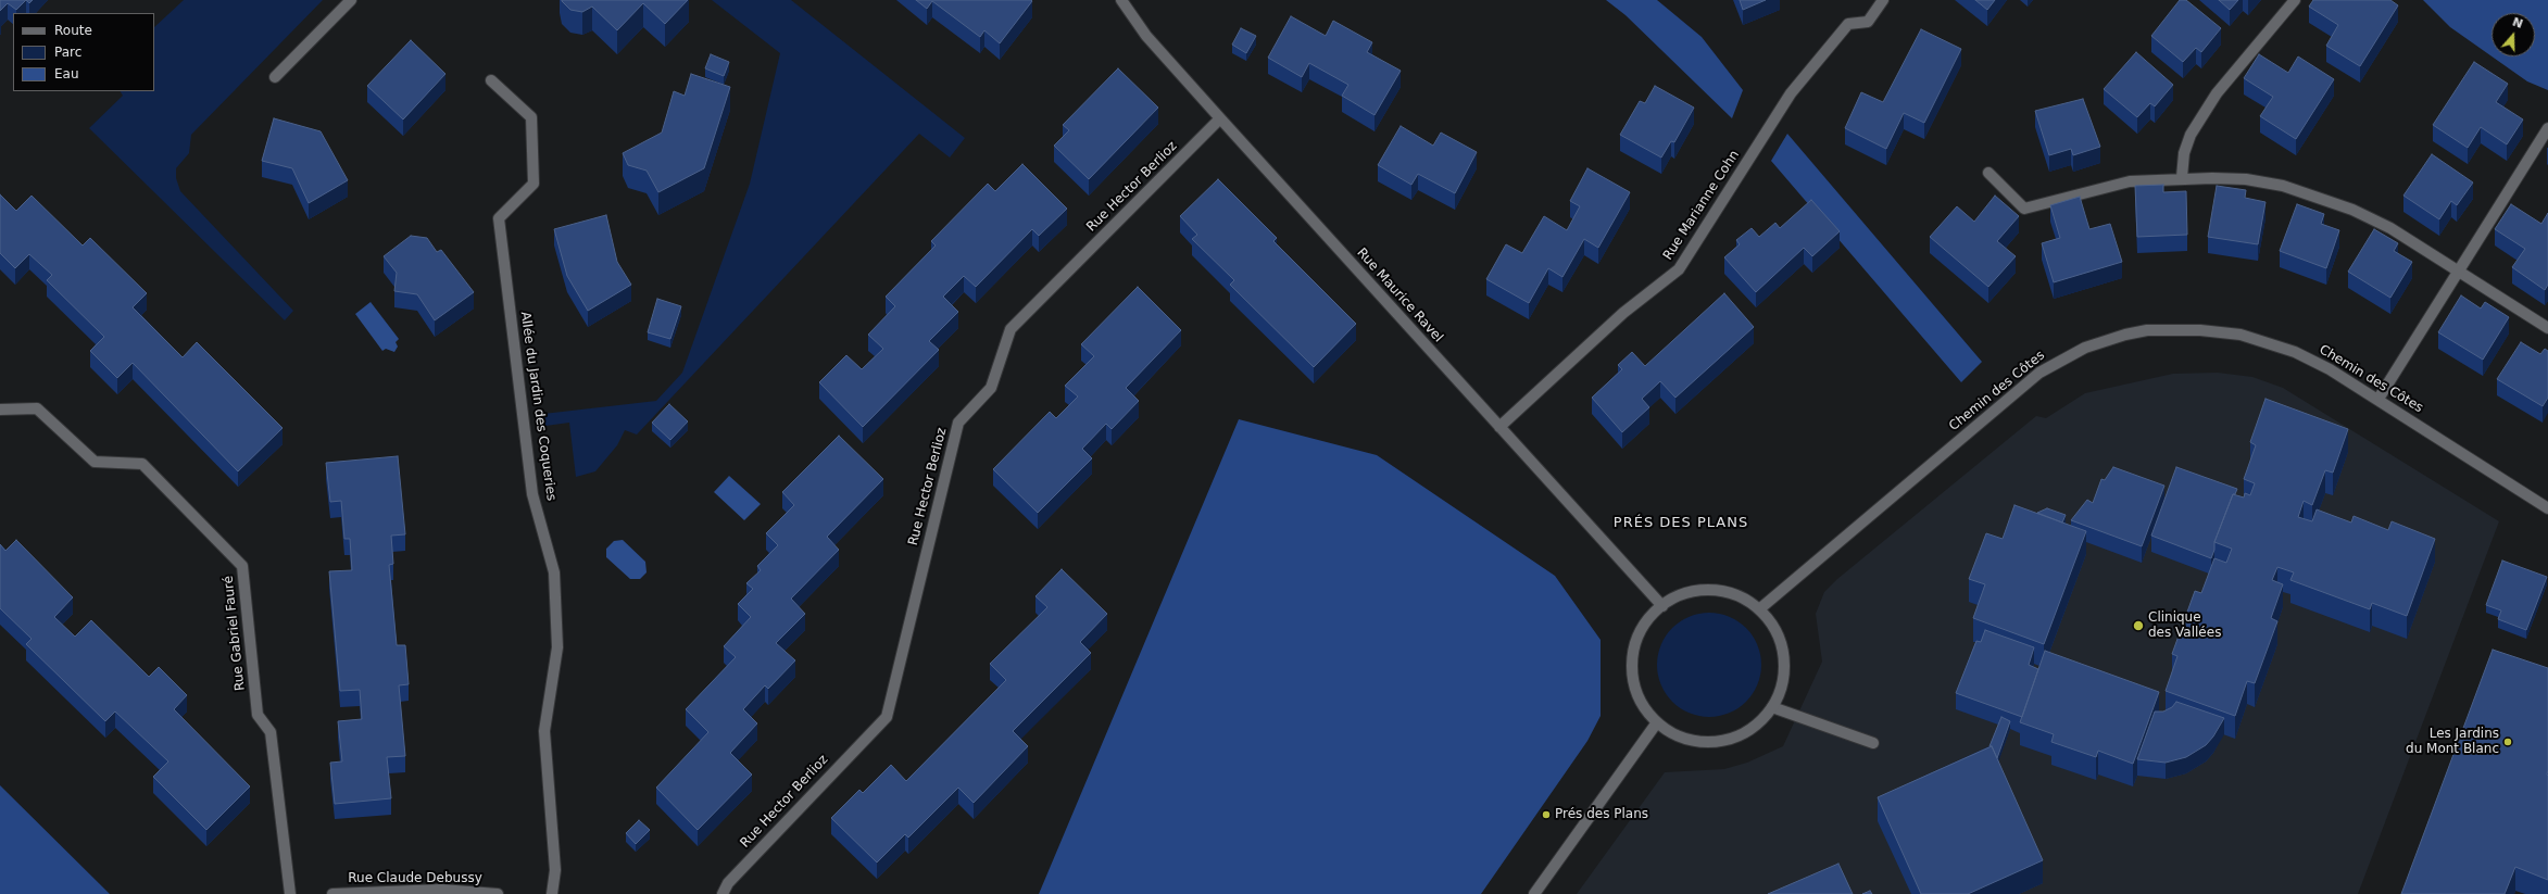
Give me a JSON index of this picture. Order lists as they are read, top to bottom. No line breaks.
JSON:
{"streets":{"street":["Rue Hector Berlioz","Rue Marianne Cohn","Rue Maurice Ravel","Chemin des Côtes","Allée du Jardin des Coqueries","Rue Gabriel Fauré","Rue Claude Debussy"]},"crossings":[["Rue Hector Berlioz","Rue Maurice Ravel"],["Rue Marianne Cohn","Rue Maurice Ravel"],["Rue Maurice Ravel","Chemin des Côtes"]],"districts":["PRÉS DES PLANS"],"places":["Clinique des Vallées","Les Jardins du Mont Blanc","Prés des Plans"],"legend":["Route","Parc","Eau"],"north":"top"}
